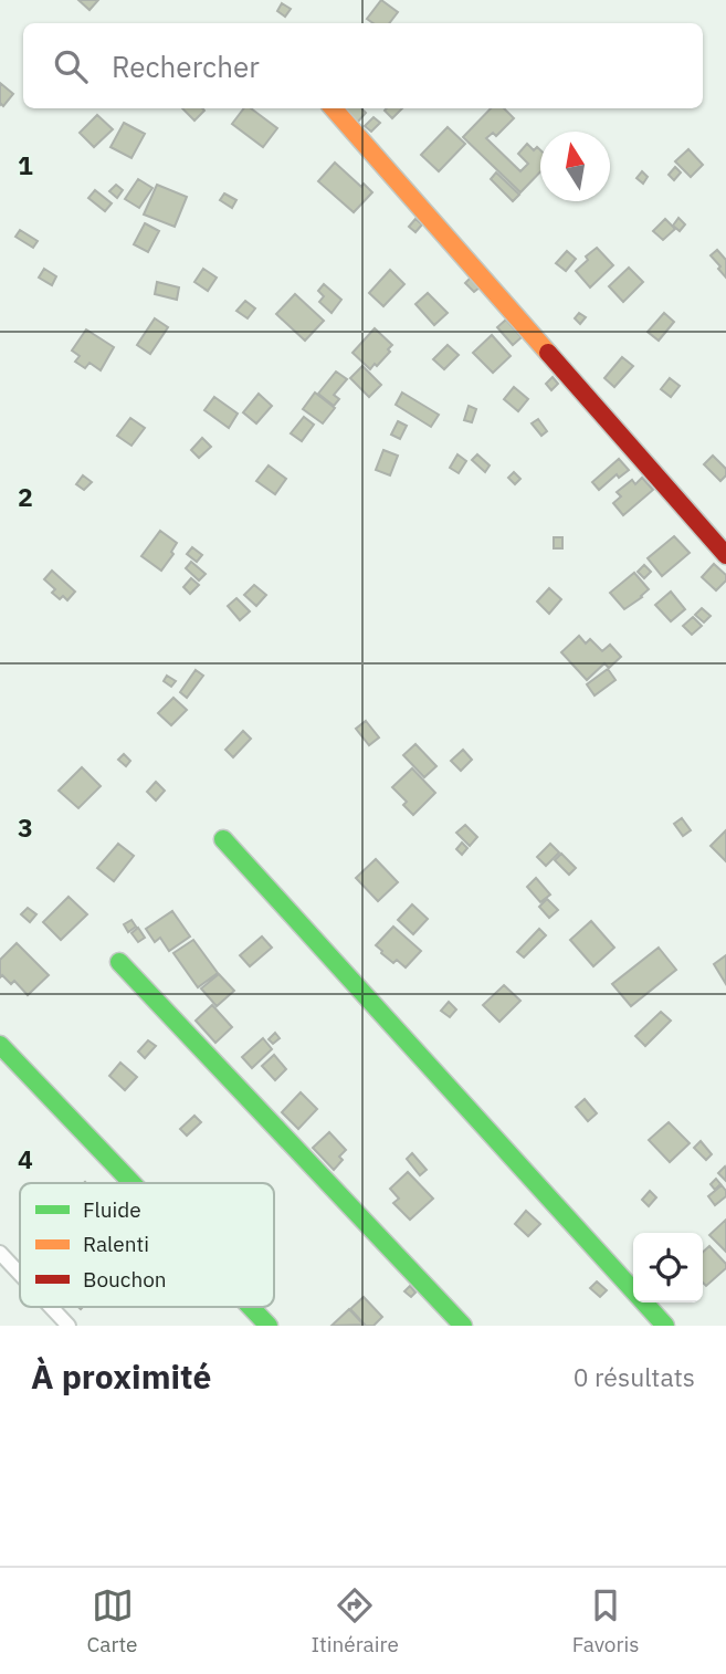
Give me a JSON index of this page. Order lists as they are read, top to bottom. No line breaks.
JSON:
{"legend":["Fluide","Ralenti","Bouchon"],"north":"top","page":{"search":"Rechercher","heading":["À proximité","0 résultats"],"nav":["Carte","Itinéraire","Favoris"]},"grid":{"rows":["1","2","3","4"]}}
